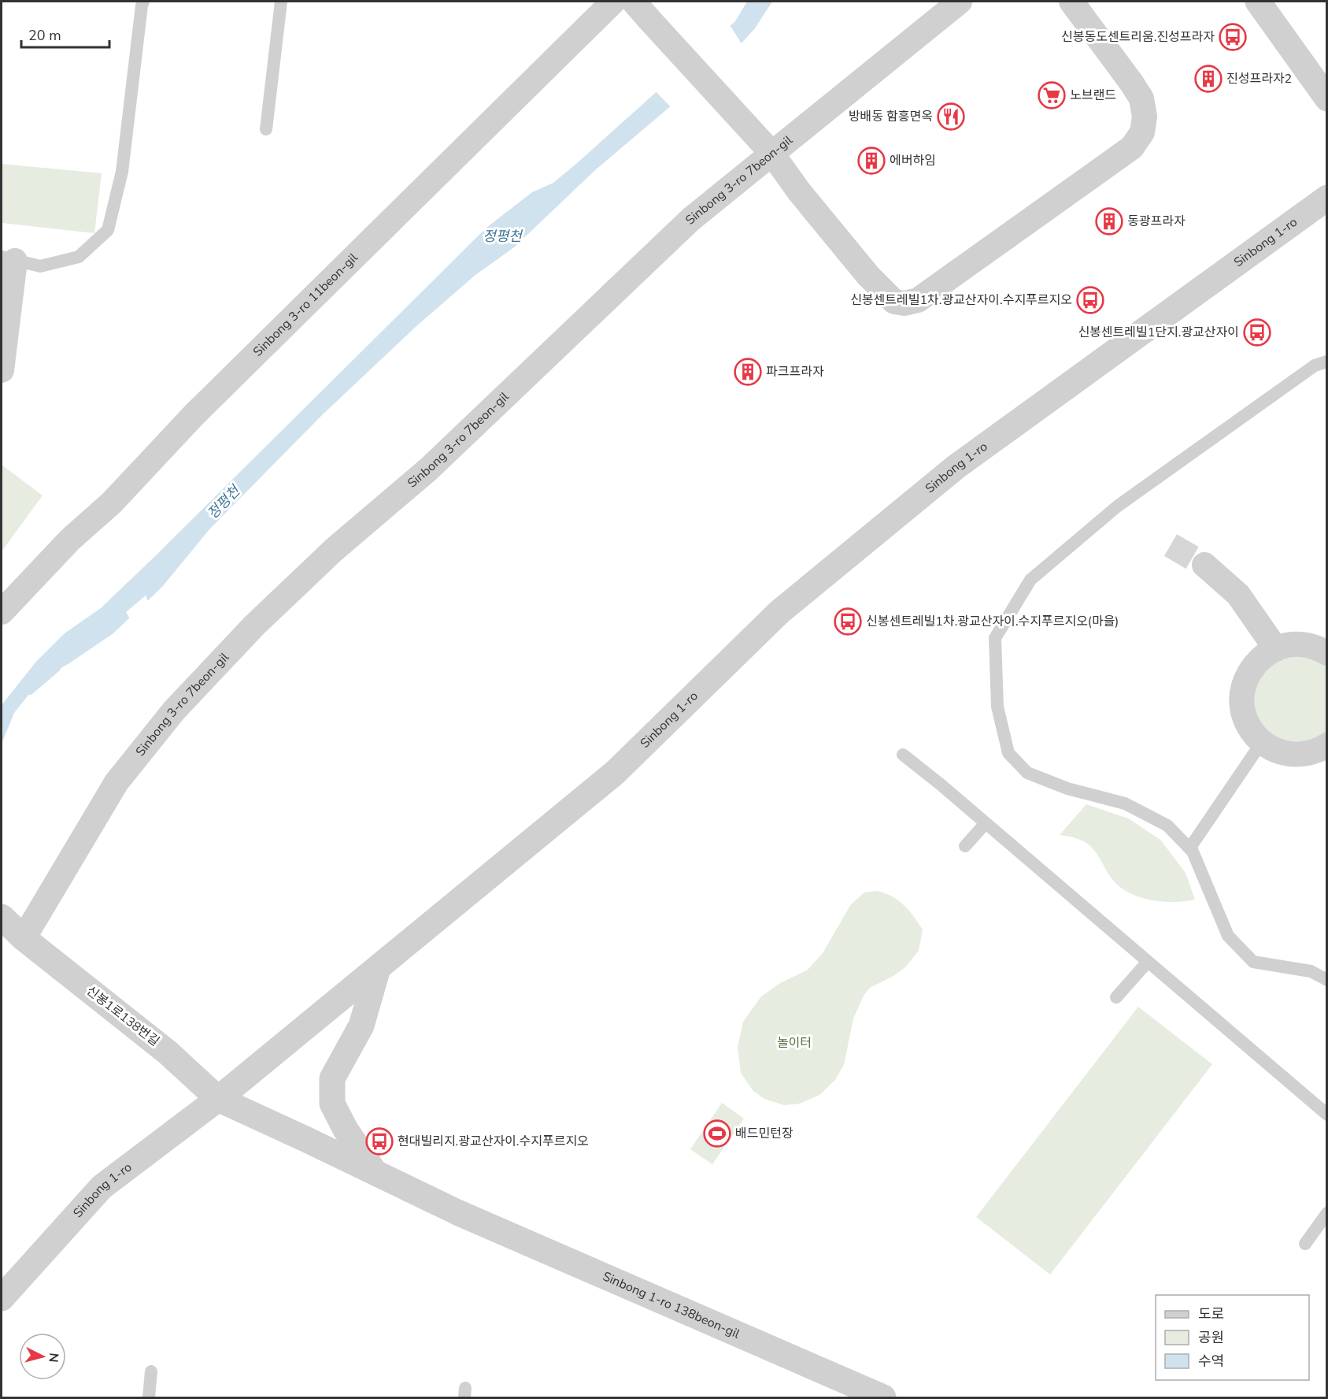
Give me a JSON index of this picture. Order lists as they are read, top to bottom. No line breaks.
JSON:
{"streets":{"street":["Sinbong 3-ro 7beon-gil","Sinbong 1-ro","Sinbong 3-ro 11beon-gil","신봉1로138번길","Sinbong 1-ro 138beon-gil"]},"crossings":[["Sinbong 3-ro 7beon-gil","신봉1로138번길"],["Sinbong 1-ro","신봉1로138번길"],["Sinbong 1-ro","Sinbong 1-ro 138beon-gil"],["신봉1로138번길","Sinbong 1-ro 138beon-gil"]],"water":["정평천"],"parks":["놀이터"],"places":{"bus stop":["신봉동도센트리움.진성프라자","신봉센트레빌1차.광교산자이.수지푸르지오","신봉센트레빌1단지.광교산자이","신봉센트레빌1차.광교산자이.수지푸르지오(마을)","현대빌리지.광교산자이.수지푸르지오"],"building":["진성프라자2","에버하임","동광프라자","파크프라자"],"supermarket":["노브랜드"],"restaurant":["방배동 함흥면옥"],"sports":["배드민턴장"]},"legend":["도로","공원","수역"],"scale_bar":"20 m","north":"right"}
